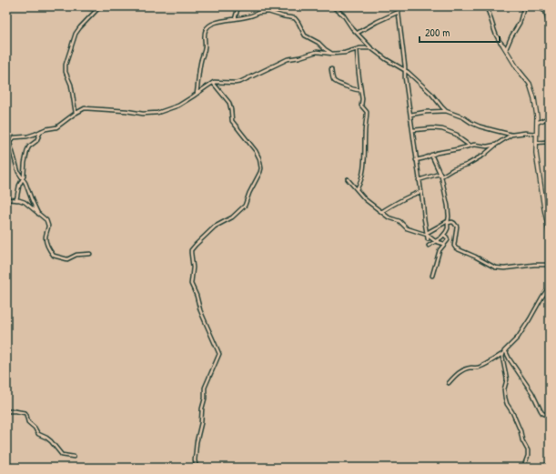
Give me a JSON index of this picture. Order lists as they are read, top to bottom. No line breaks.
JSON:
{"scale_bar":"200 m"}
